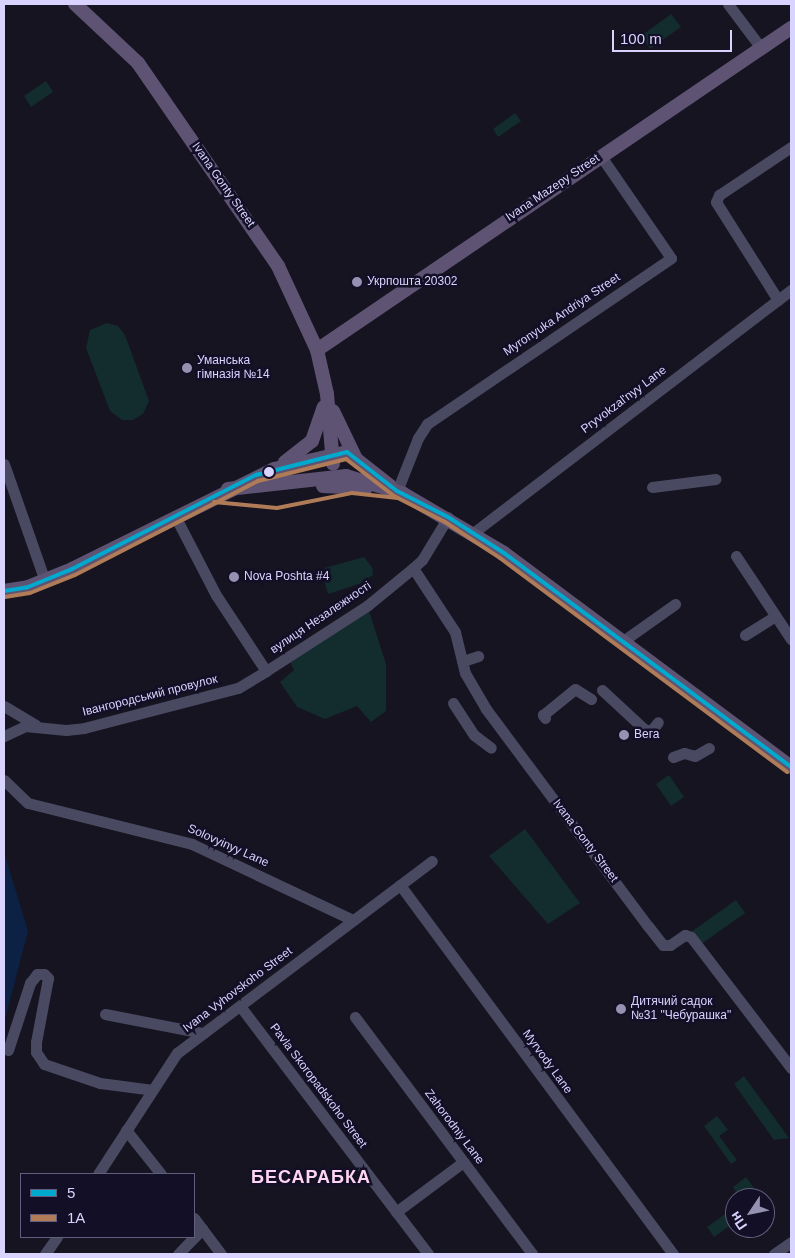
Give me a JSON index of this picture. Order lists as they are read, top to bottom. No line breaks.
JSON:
{"streets":{"main road":["Ivana Gonty Street","Ivana Mazepy Street"],"street":["Myronyuka Andriya Street","Pryvokzalʹnyy Lane","вулиця Незалежності","Івангородський провулок","Solovyinyy Lane","Ivana Vyhovskoho Street","Myrvody Lane","Pavla Skoropadskoho Street","Zahorodniy Lane"]},"crossings":[["Ivana Gonty Street","Ivana Mazepy Street"],["Ivana Gonty Street","вулиця Незалежності"],["Ivana Mazepy Street","Myronyuka Andriya Street"],["вулиця Незалежності","Івангородський провулок"],["Solovyinyy Lane","Ivana Vyhovskoho Street"],["Ivana Vyhovskoho Street","Myrvody Lane"],["Ivana Vyhovskoho Street","Pavla Skoropadskoho Street"]],"districts":["БЕСАРАБКА"],"places":["Укрпошта 20302","Уманська гімназія №14","Nova Poshta #4","Вега","Дитячий садок №31 \"Чебурашка\""],"lines":["transit line 5","transit line 1А"],"legend":["5","1А"],"scale_bar":"100 m","north":"bottom left"}
